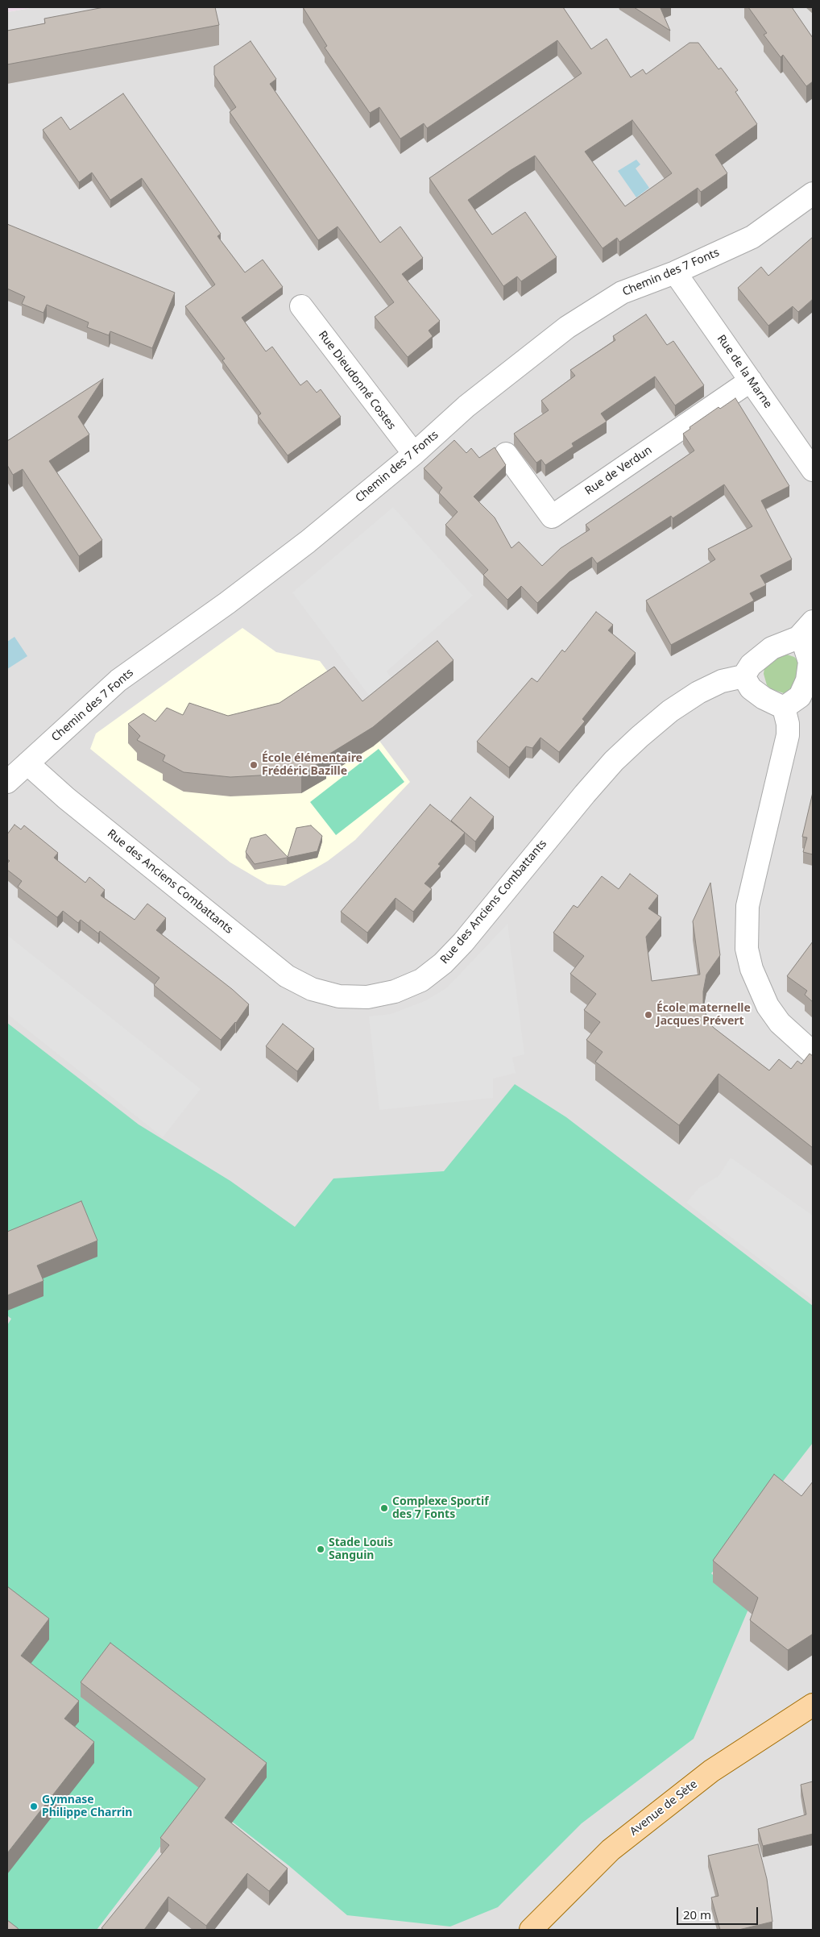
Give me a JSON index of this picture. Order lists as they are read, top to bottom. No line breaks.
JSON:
{"streets":{"main road":["Avenue de Sète"],"street":["Chemin des 7 Fonts","Rue de la Marne","Rue Dieudonné Costes","Rue de Verdun","Rue des Anciens Combattants"]},"crossings":[["Chemin des 7 Fonts","Rue de la Marne"],["Chemin des 7 Fonts","Rue Dieudonné Costes"],["Chemin des 7 Fonts","Rue des Anciens Combattants"],["Rue de la Marne","Rue de Verdun"]],"places":["École élémentaire Frédéric Bazille","École maternelle Jacques Prévert","Complexe Sportif des 7 Fonts","Stade Louis Sanguin","Gymnase Philippe Charrin"],"scale_bar":"20 m"}
